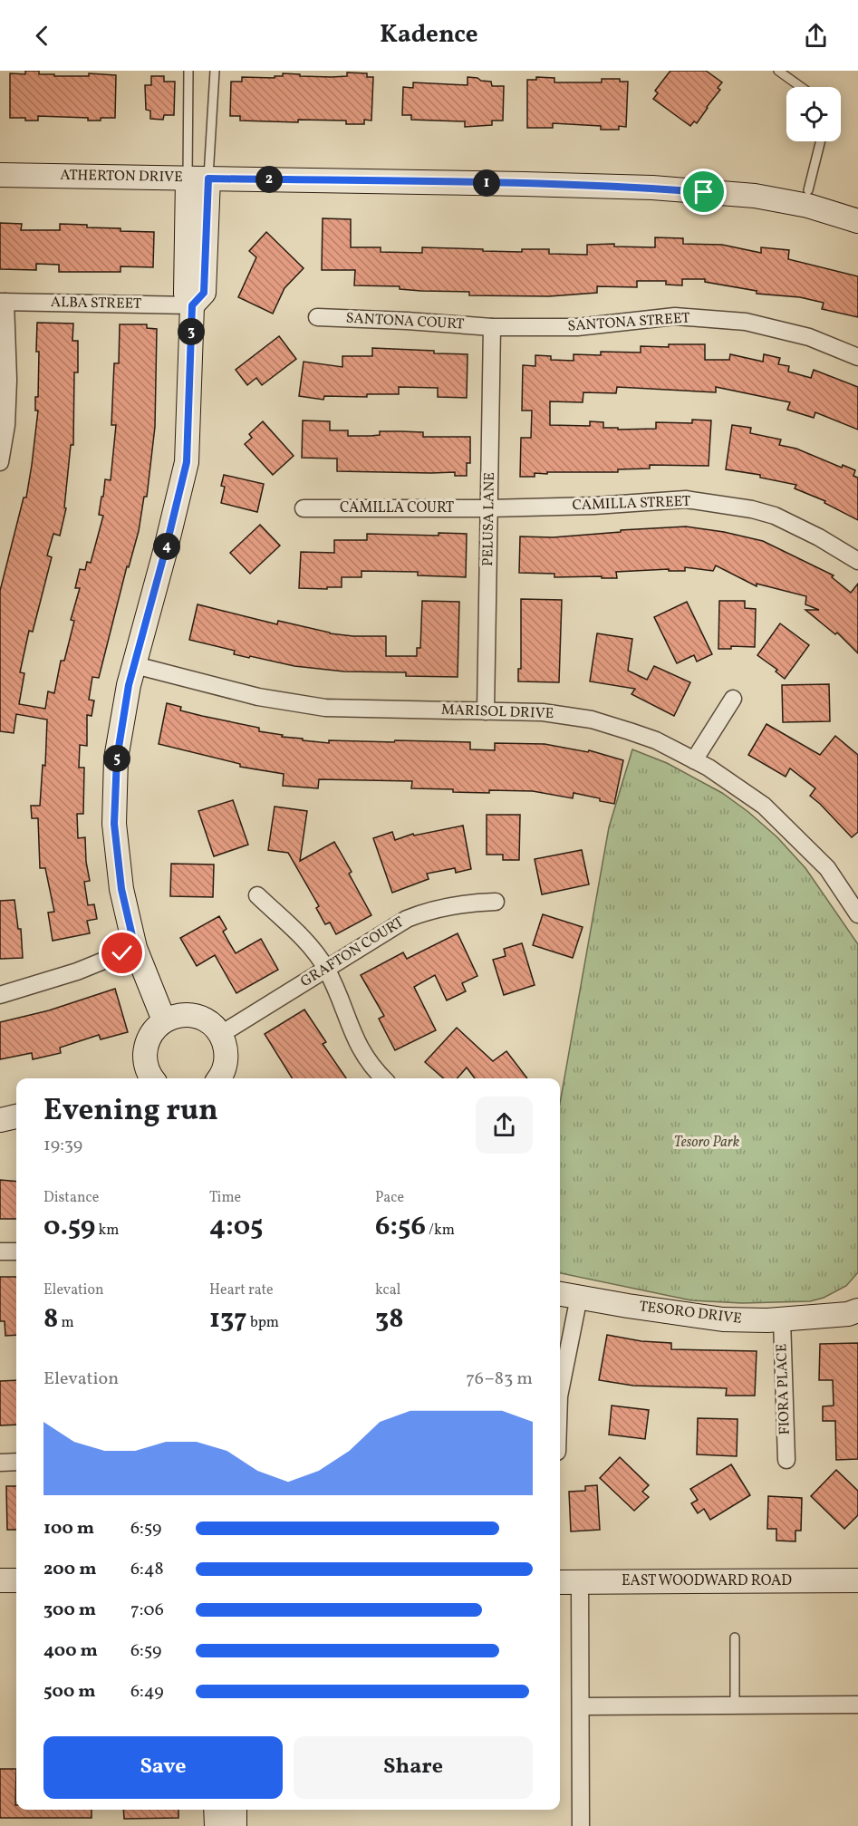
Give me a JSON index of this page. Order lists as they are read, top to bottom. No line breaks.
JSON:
{"streets":{"street":["ATHERTON DRIVE","ALBA STREET","SANTONA COURT","SANTONA STREET","CAMILLA STREET","CAMILLA COURT","PELUSA LANE","MARISOL DRIVE","GRAFTON COURT","TESORO DRIVE","FIORA PLACE","EAST WOODWARD ROAD"]},"crossings":[["SANTONA COURT","SANTONA STREET"],["SANTONA COURT","PELUSA LANE"],["SANTONA STREET","PELUSA LANE"],["CAMILLA STREET","CAMILLA COURT"],["CAMILLA STREET","PELUSA LANE"],["CAMILLA COURT","PELUSA LANE"],["PELUSA LANE","MARISOL DRIVE"],["TESORO DRIVE","FIORA PLACE"]],"parks":["Tesoro Park"],"page":{"header":"Kadence","pins":["2","1","3","4","5"],"heading":["Evening run","19:39"],"stats":[["Distance","0.59 km"],["Time","4:05"],["Pace","6:56 /km"],["Elevation","8 m"],["Heart rate","137 bpm"],["kcal","38"]],"chart":["Elevation","76–83 m"],"list":[{"name":"100 m","note":"6:59"},{"name":"200 m","note":"6:48"},{"name":"300 m","note":"7:06"},{"name":"400 m","note":"6:59"},{"name":"500 m","note":"6:49"}],"buttons":["Save","Share"]}}
